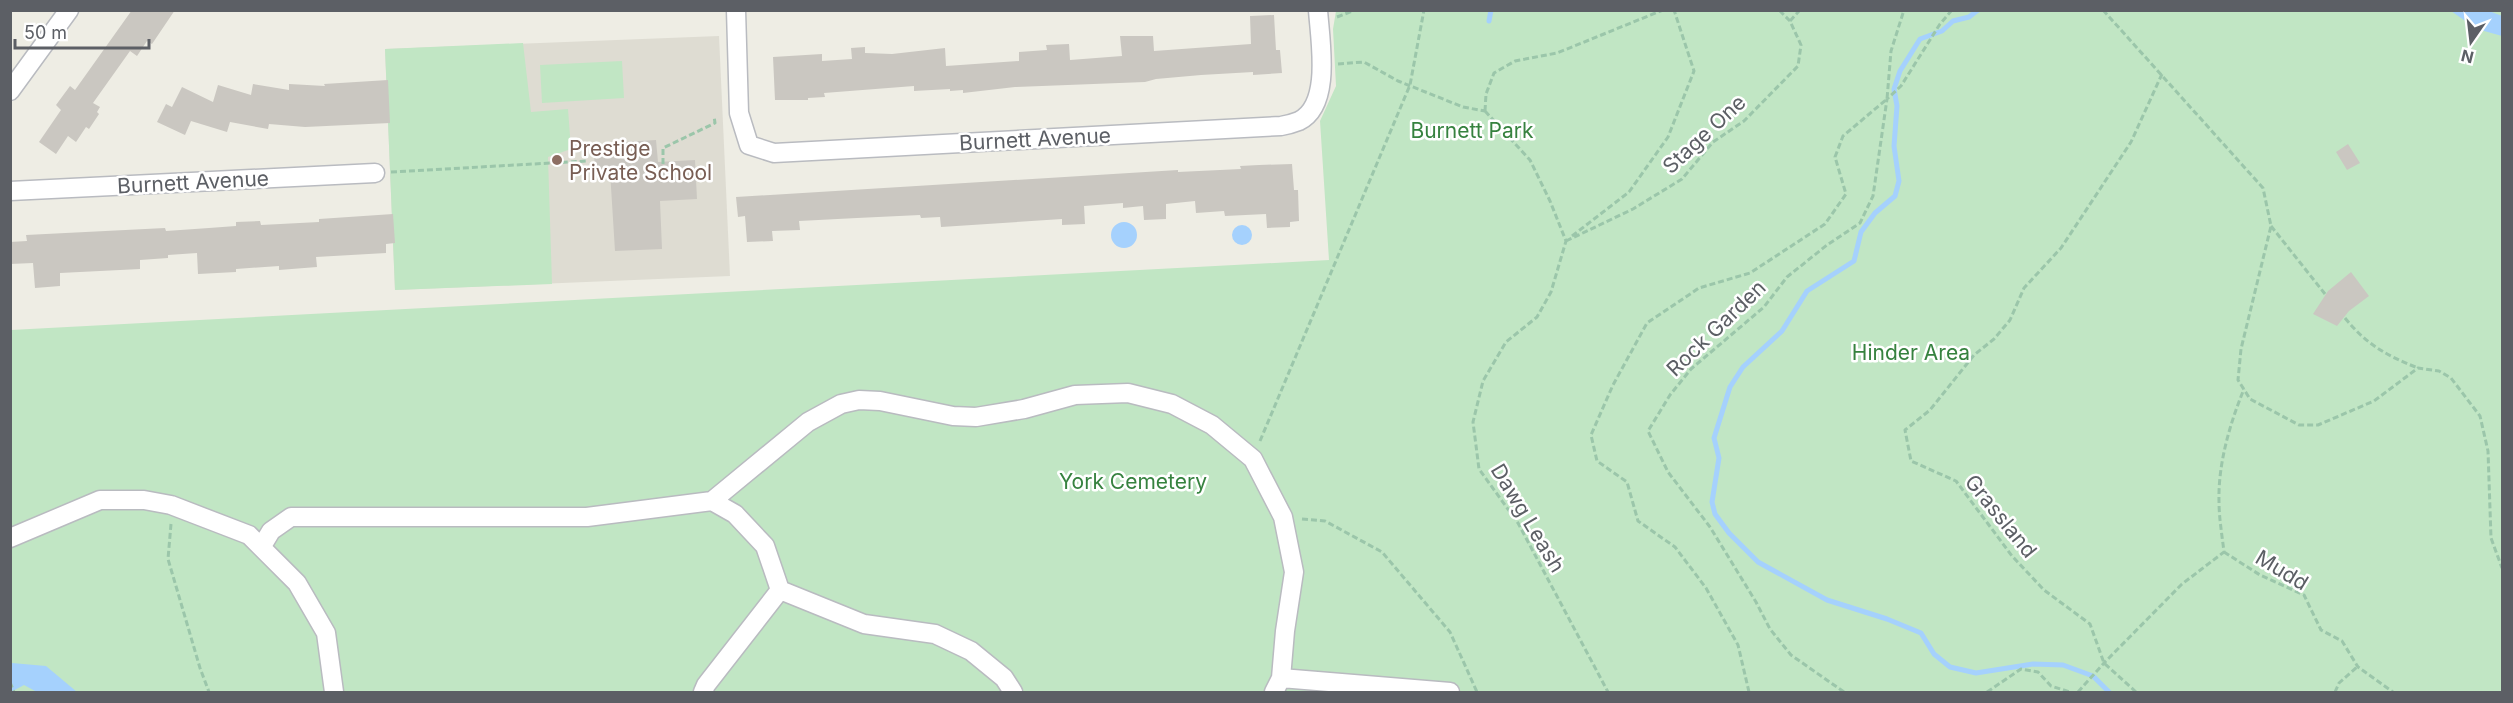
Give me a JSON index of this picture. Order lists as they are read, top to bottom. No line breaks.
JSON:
{"streets":{"street":["Burnett Avenue"],"path":["Stage One","Rock Garden","Grassland","Dawg Leash","Mudd"]},"crossings":[["Stage One","Dawg Leash"]],"parks":["Burnett Park","Hinder Area","York Cemetery"],"places":["Prestige Private School"],"scale_bar":"50 m","north":"bottom"}
